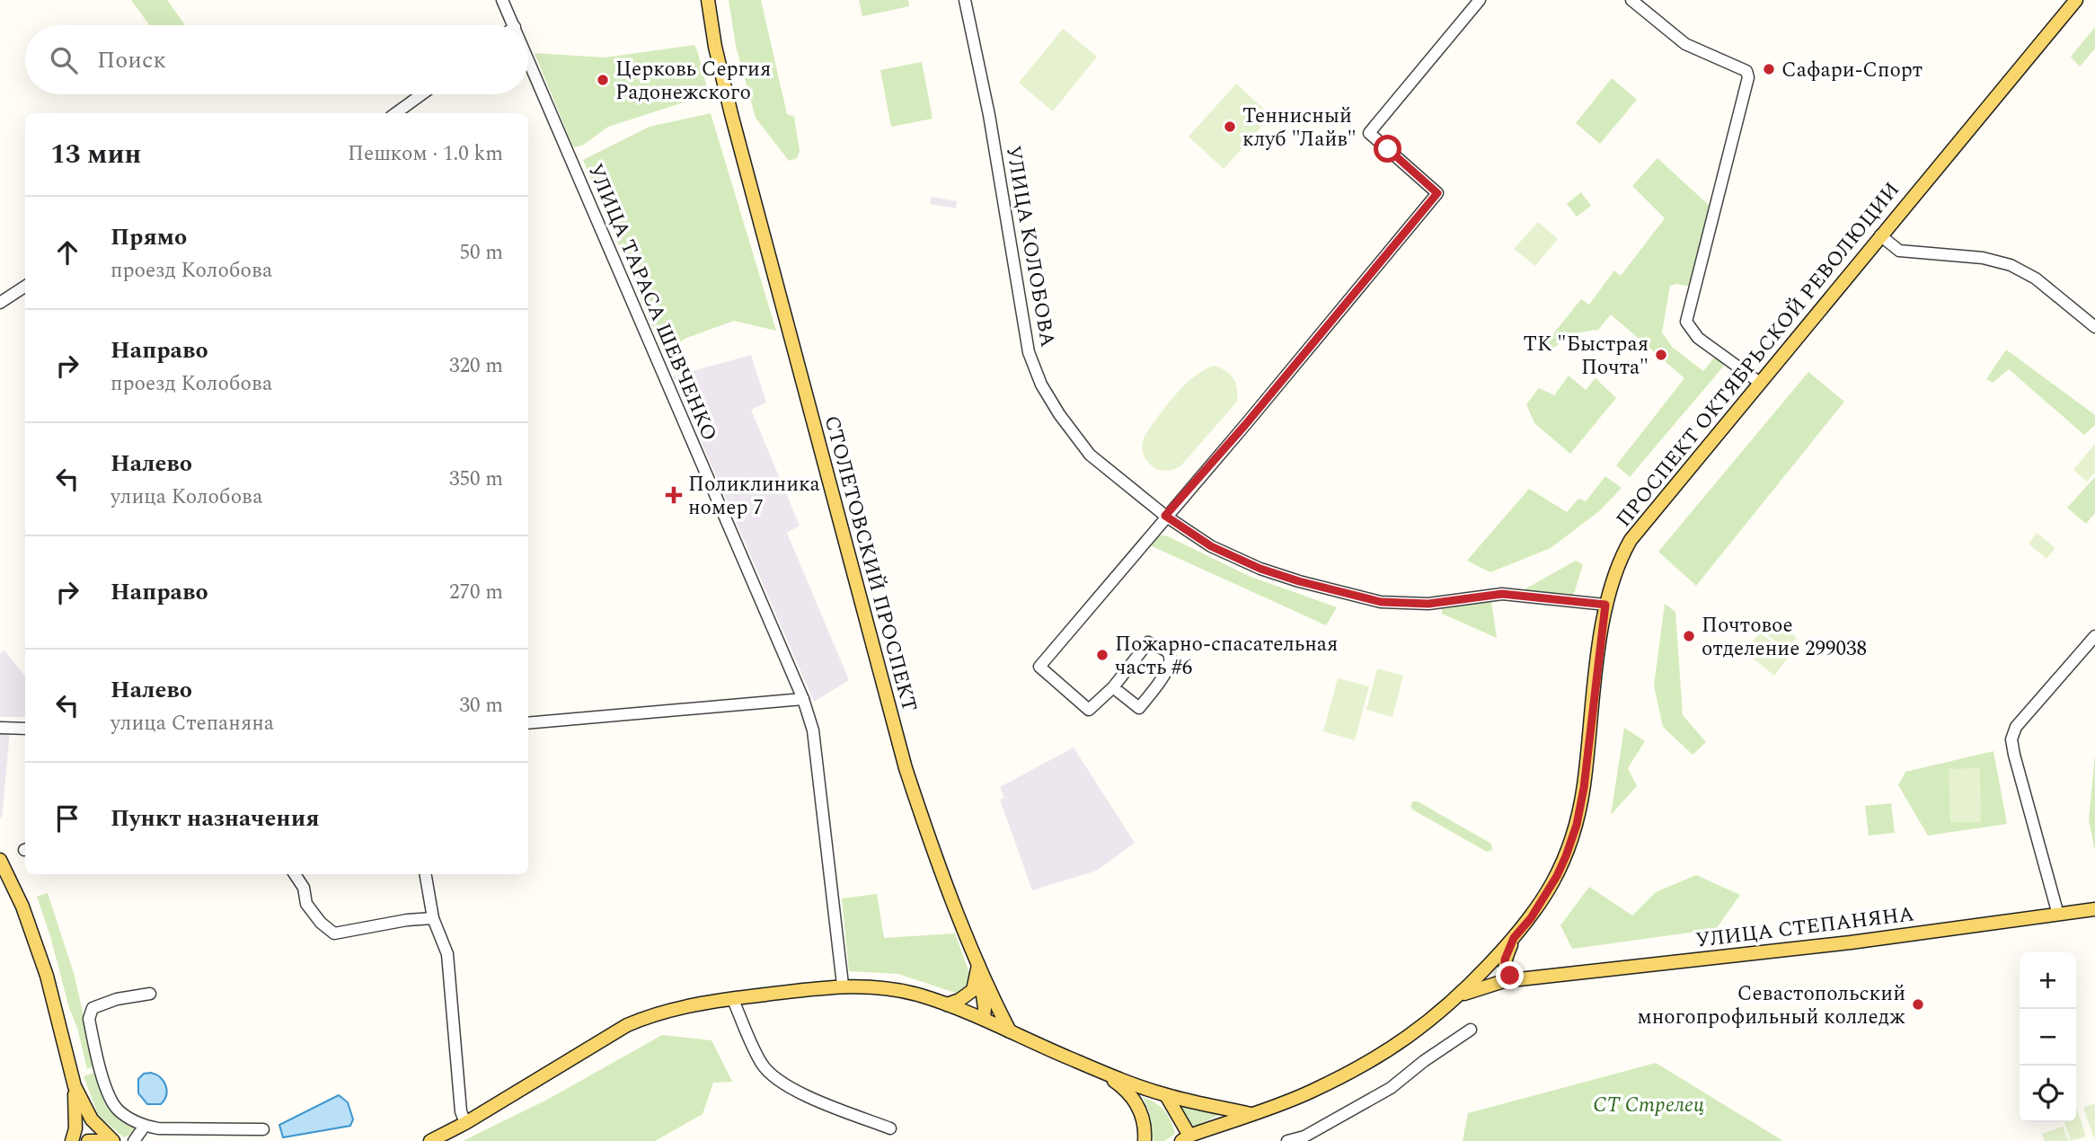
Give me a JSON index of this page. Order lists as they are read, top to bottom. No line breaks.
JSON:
{"streets":{"main road":["ПРОСПЕКТ ОКТЯБРЬСКОЙ РЕВОЛЮЦИИ","СТОЛЕТОВСКИЙ ПРОСПЕКТ","УЛИЦА СТЕПАНЯНА"],"street":["УЛИЦА КОЛОБОВА","УЛИЦА ТАРАСА ШЕВЧЕНКО"]},"crossings":[["УЛИЦА КОЛОБОВА","ПРОСПЕКТ ОКТЯБРЬСКОЙ РЕВОЛЮЦИИ"],["ПРОСПЕКТ ОКТЯБРЬСКОЙ РЕВОЛЮЦИИ","УЛИЦА СТЕПАНЯНА"]],"parks":["СТ Стрелец"],"places":{"other":["Сафари-Спорт","Церковь Сергия Радонежского","Теннисный клуб \"Лайв\"","ТК \"Быстрая Почта\"","Почтовое отделение 299038","Пожарно-спасательная часть #6","Севастопольский многопрофильный колледж"],"health":["Поликлиника номер 7"]},"page":{"search":"Поиск","heading":["13 мин","Пешком · 1.0 km"],"list":[["Прямо","проезд Колобова","50 m"],["Направо","проезд Колобова","320 m"],["Налево","улица Колобова","350 m"],["Направо","270 m"],["Налево","улица Степаняна","30 m"],"Пункт назначения"],"map_buttons":["+","−"]}}
